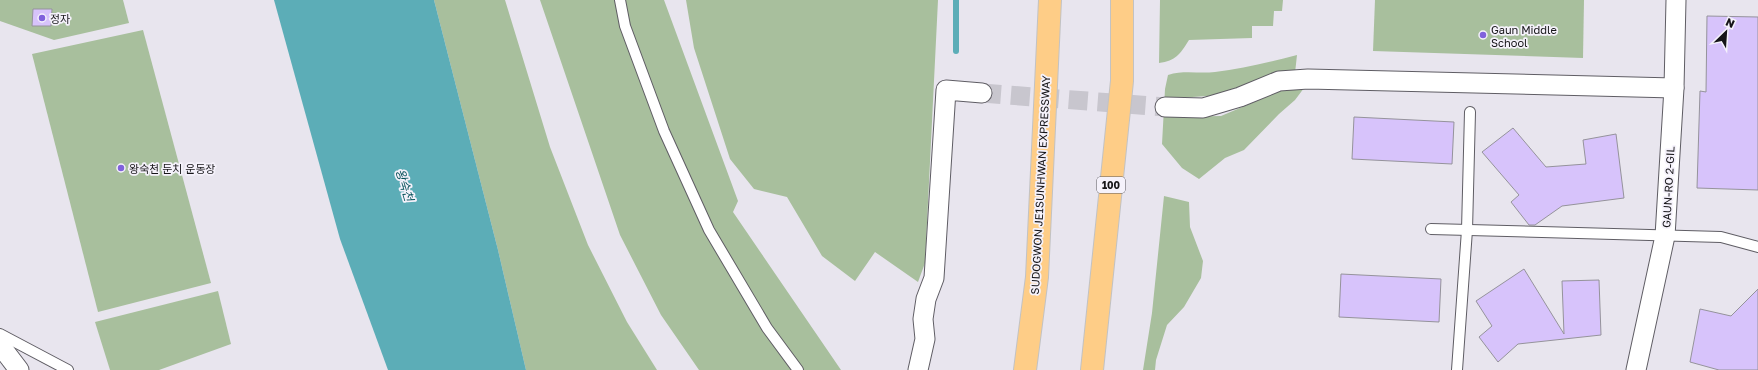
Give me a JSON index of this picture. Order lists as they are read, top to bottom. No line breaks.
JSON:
{"streets":{"highway":["SUDOGWON JE1SUNHWAN EXPRESSWAY","100"],"street":["GAUN-RO 2-GIL"]},"water":["왕숙천"],"places":["정자","Gaun Middle School","왕숙천 둔치 운동장"],"north":"top right"}
